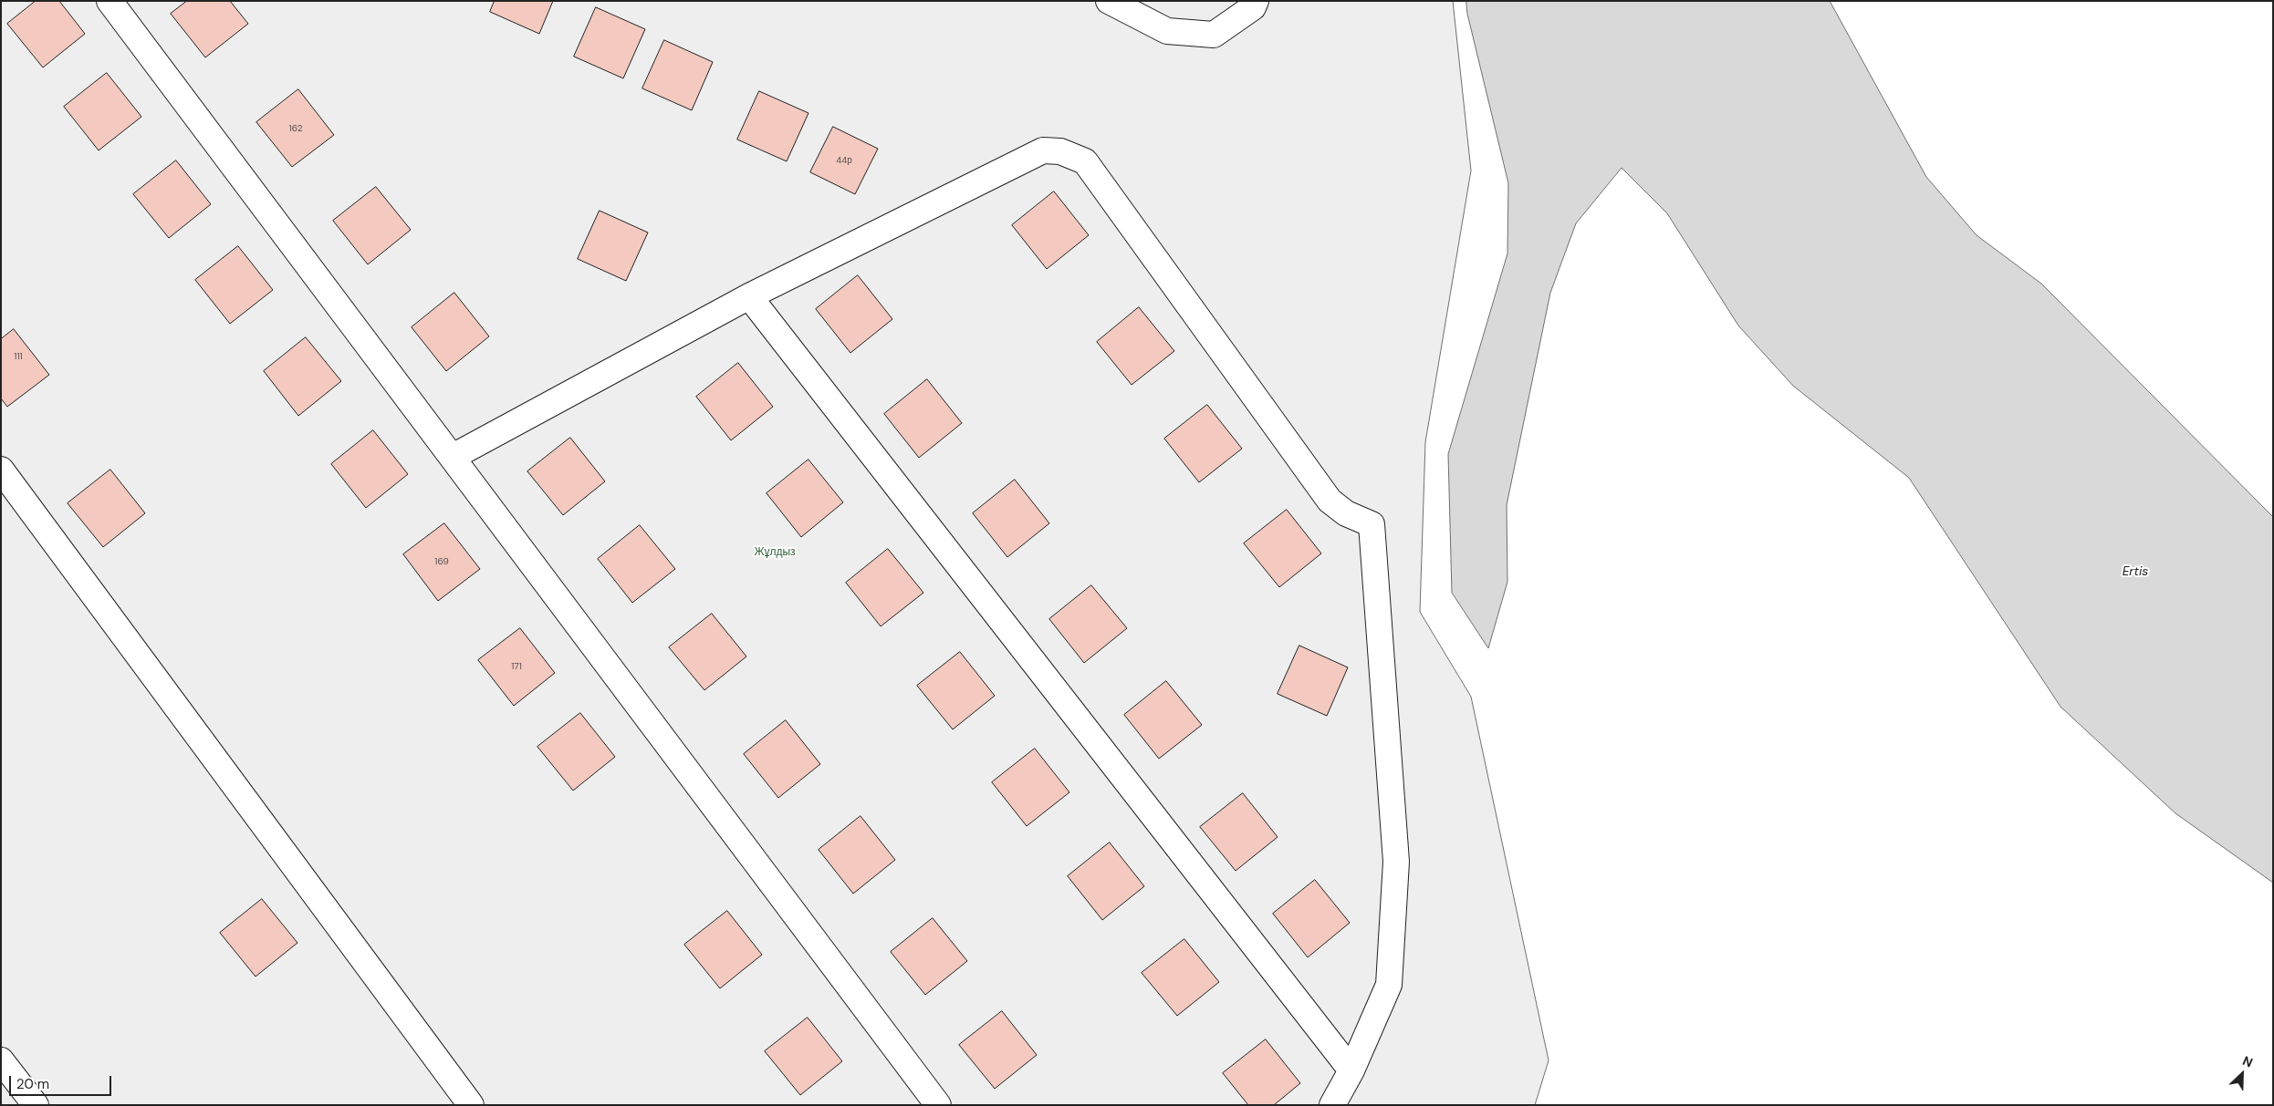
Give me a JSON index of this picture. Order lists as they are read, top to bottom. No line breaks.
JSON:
{"water":["Ertis"],"parks":["Жұлдыз"],"house_numbers":["162","44р","111","169","171"],"scale_bar":"20 m","north":"top right"}
